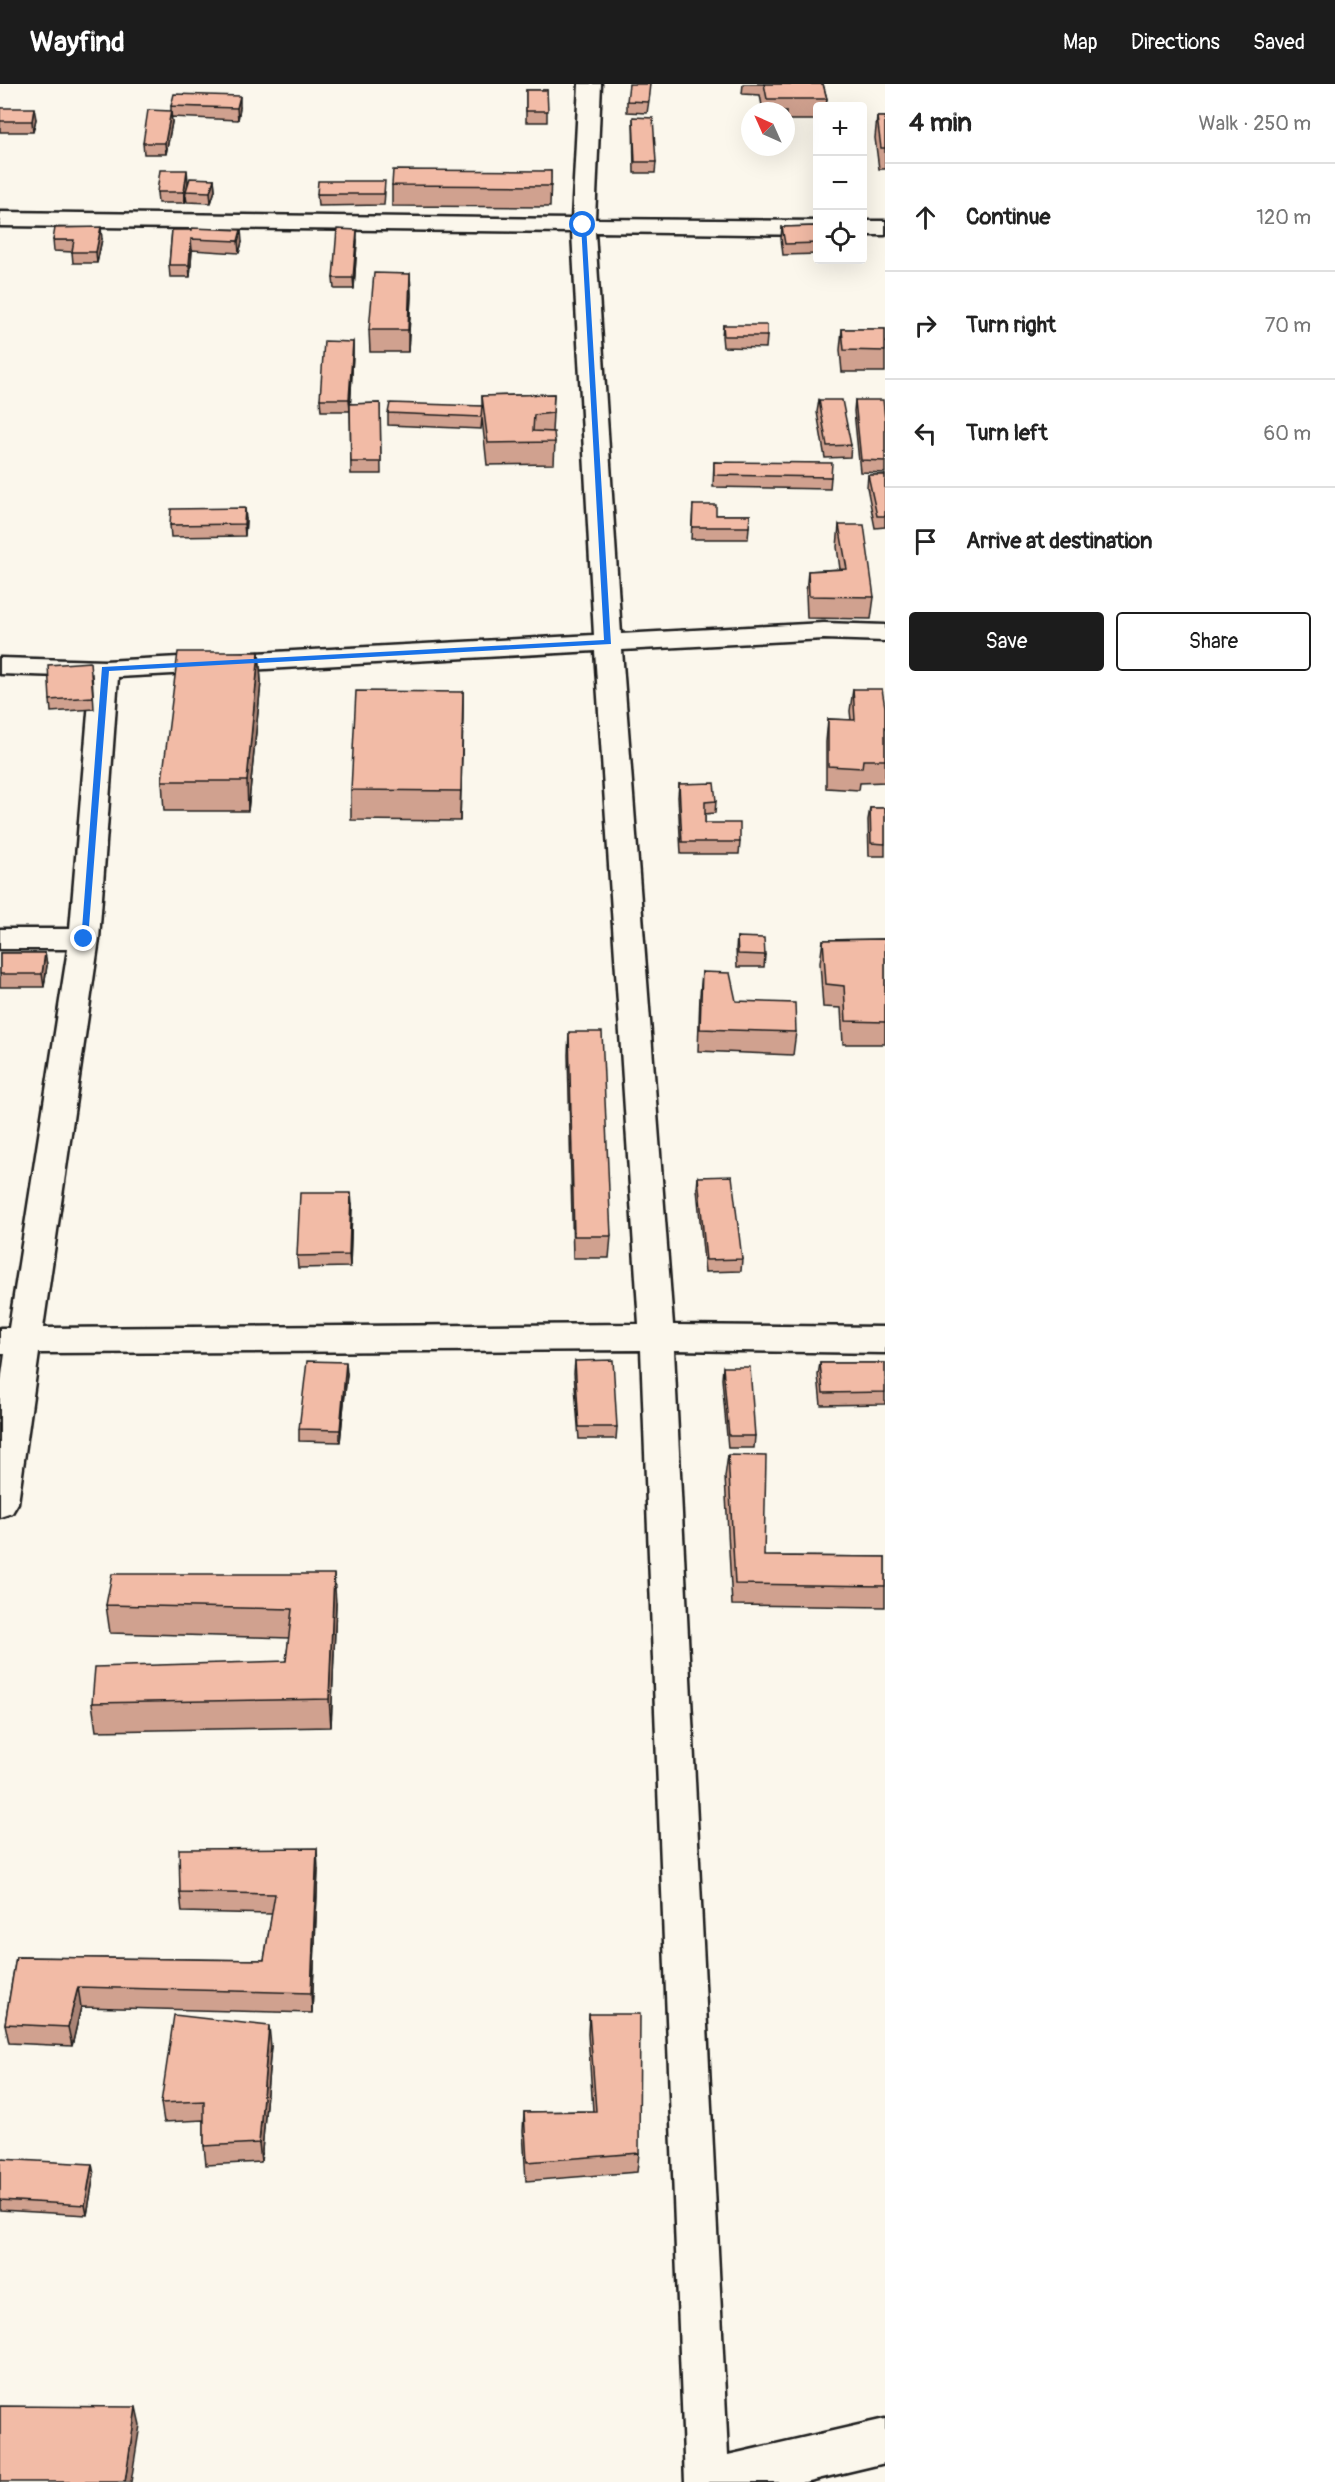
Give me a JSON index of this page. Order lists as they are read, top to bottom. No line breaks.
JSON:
{"north":"top left","page":{"header":"Wayfind","nav":["Map","Directions","Saved"],"heading":["4 min","Walk · 250 m"],"map_buttons":["+","−"],"list":[["Continue","120 m"],["Turn right","70 m"],["Turn left","60 m"],"Arrive at destination"],"buttons":["Save","Share"]}}
